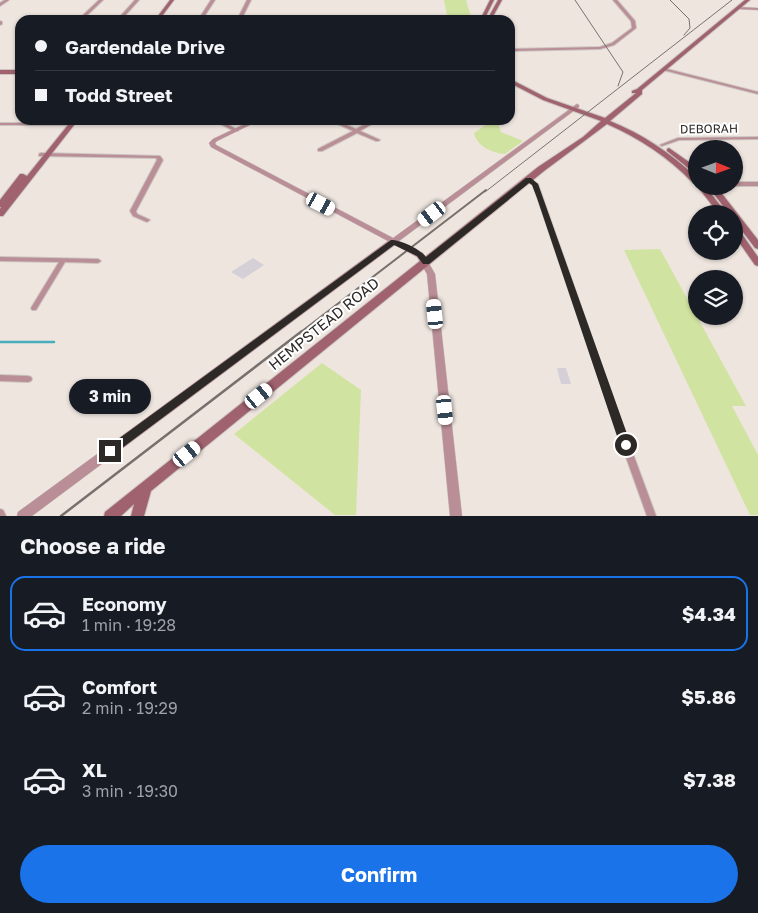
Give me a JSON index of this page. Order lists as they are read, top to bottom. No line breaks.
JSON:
{"streets":{"main road":["HEMPSTEAD ROAD"],"street":["DEBORAH"]},"north":"right","page":{"banner":["Gardendale Drive","Todd Street"],"bubble":"3 min","heading":"Choose a ride","list":[{"name":"Economy","note":"1 min · 19:28","value":"$4.34"},{"name":"Comfort","note":"2 min · 19:29","value":"$5.86"},{"name":"XL","note":"3 min · 19:30","value":"$7.38"}],"buttons":"Confirm"}}
